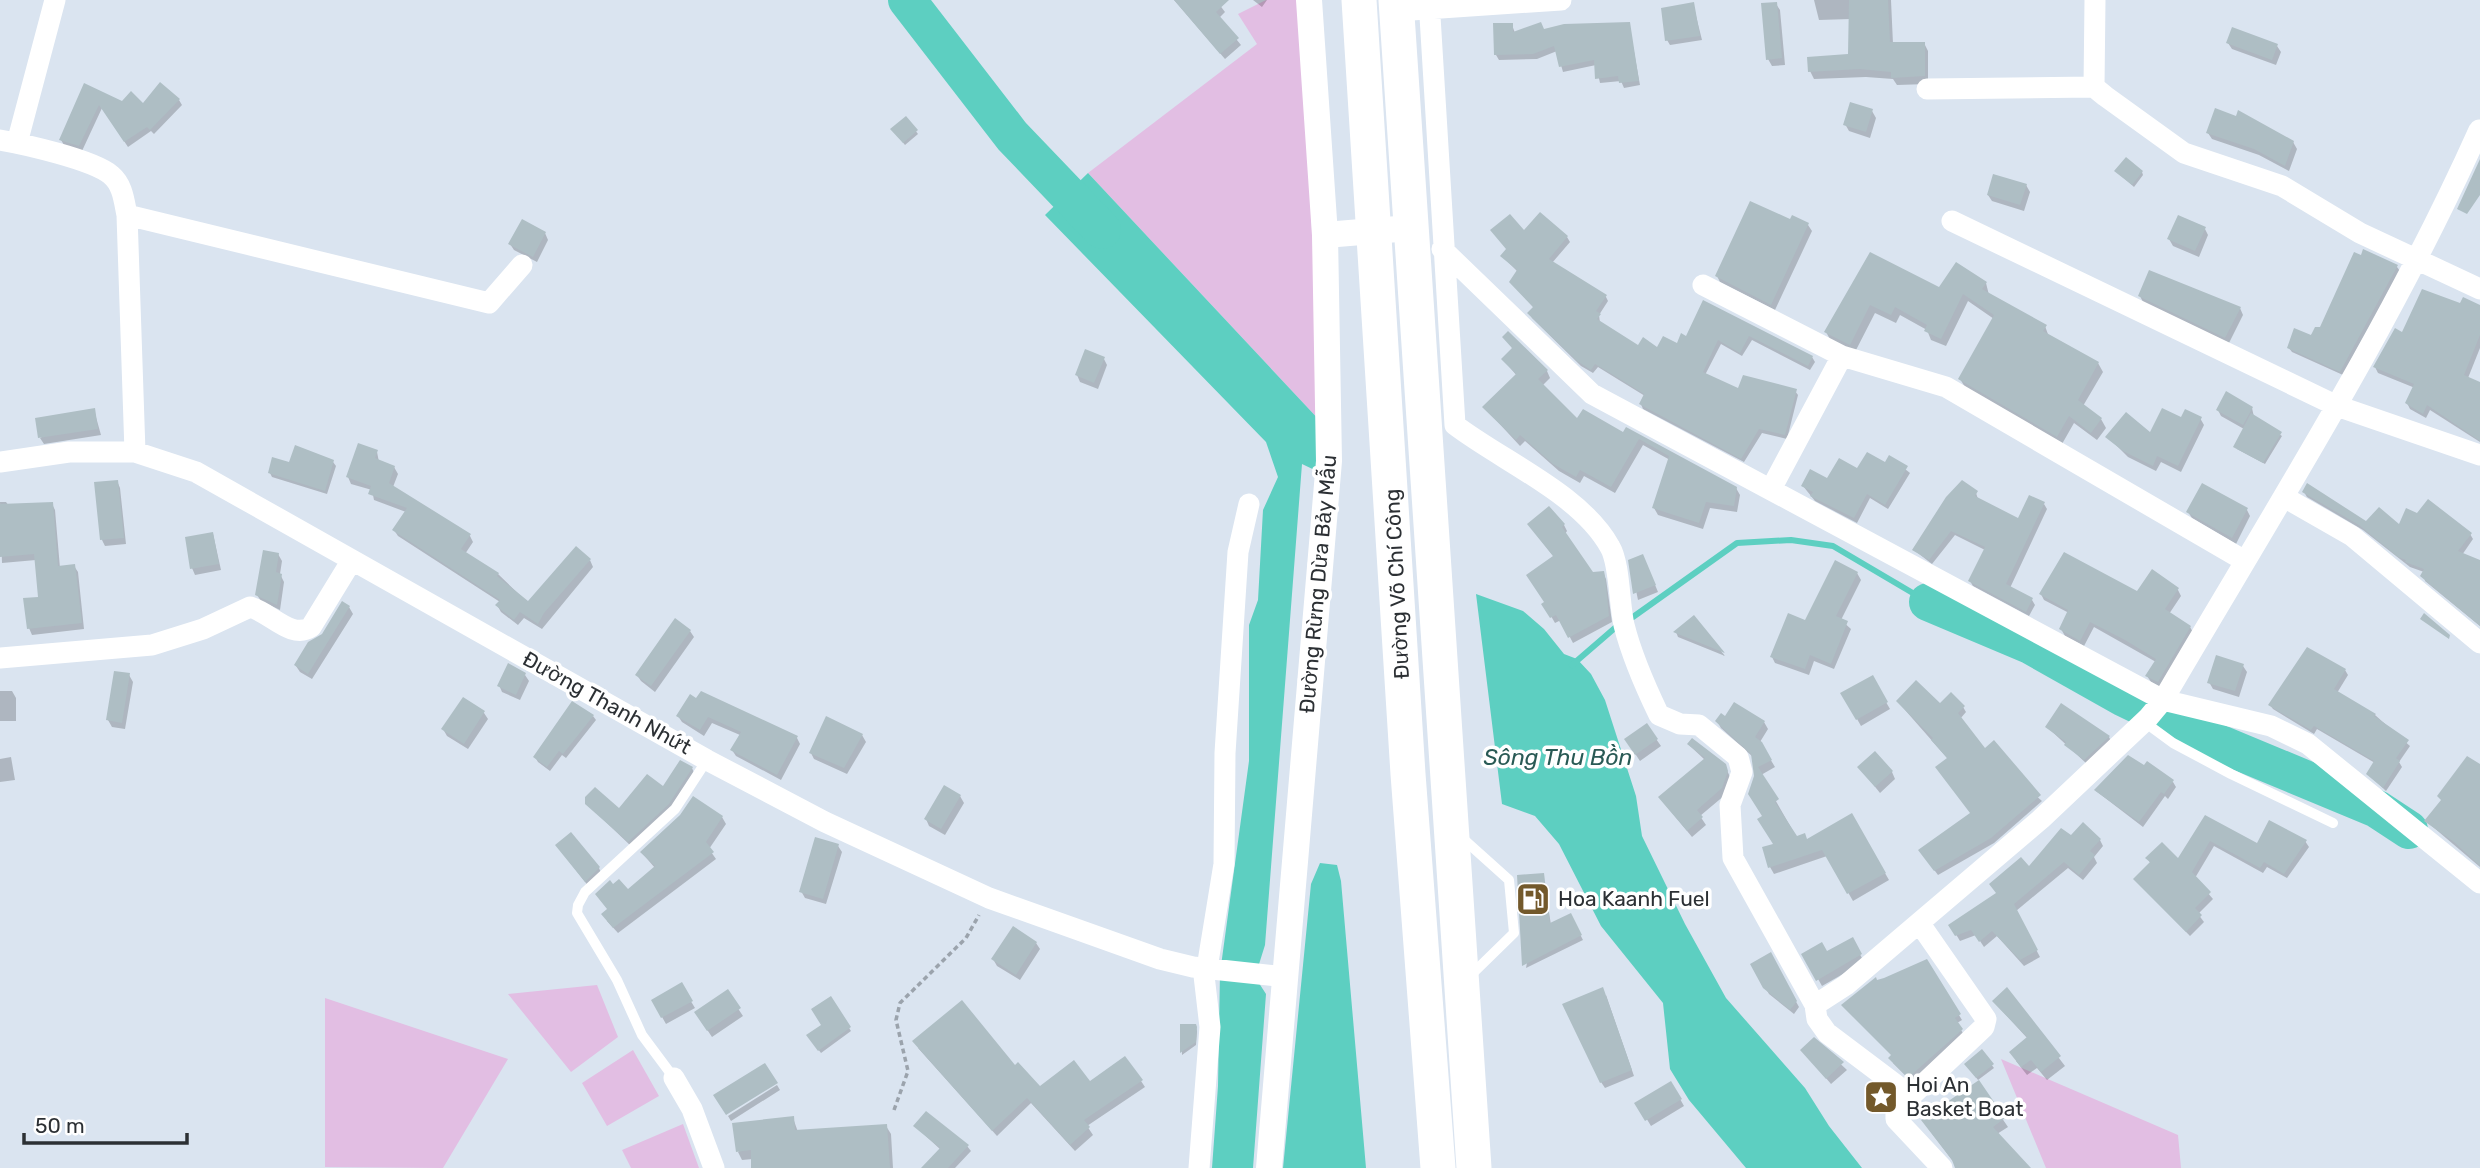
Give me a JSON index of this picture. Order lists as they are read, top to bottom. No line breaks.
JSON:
{"streets":{"main road":["Đường Võ Chí Công"],"street":["Đường Rừng Dừa Bảy Mẫu","Đường Thanh Nhứt"]},"crossings":[["Đường Rừng Dừa Bảy Mẫu","Đường Thanh Nhứt"]],"water":["Sông Thu Bồn"],"places":{"fuel station":["Hoa Kaanh Fuel"],"place":["Hoi An Basket Boat"]},"scale_bar":"50 m"}
